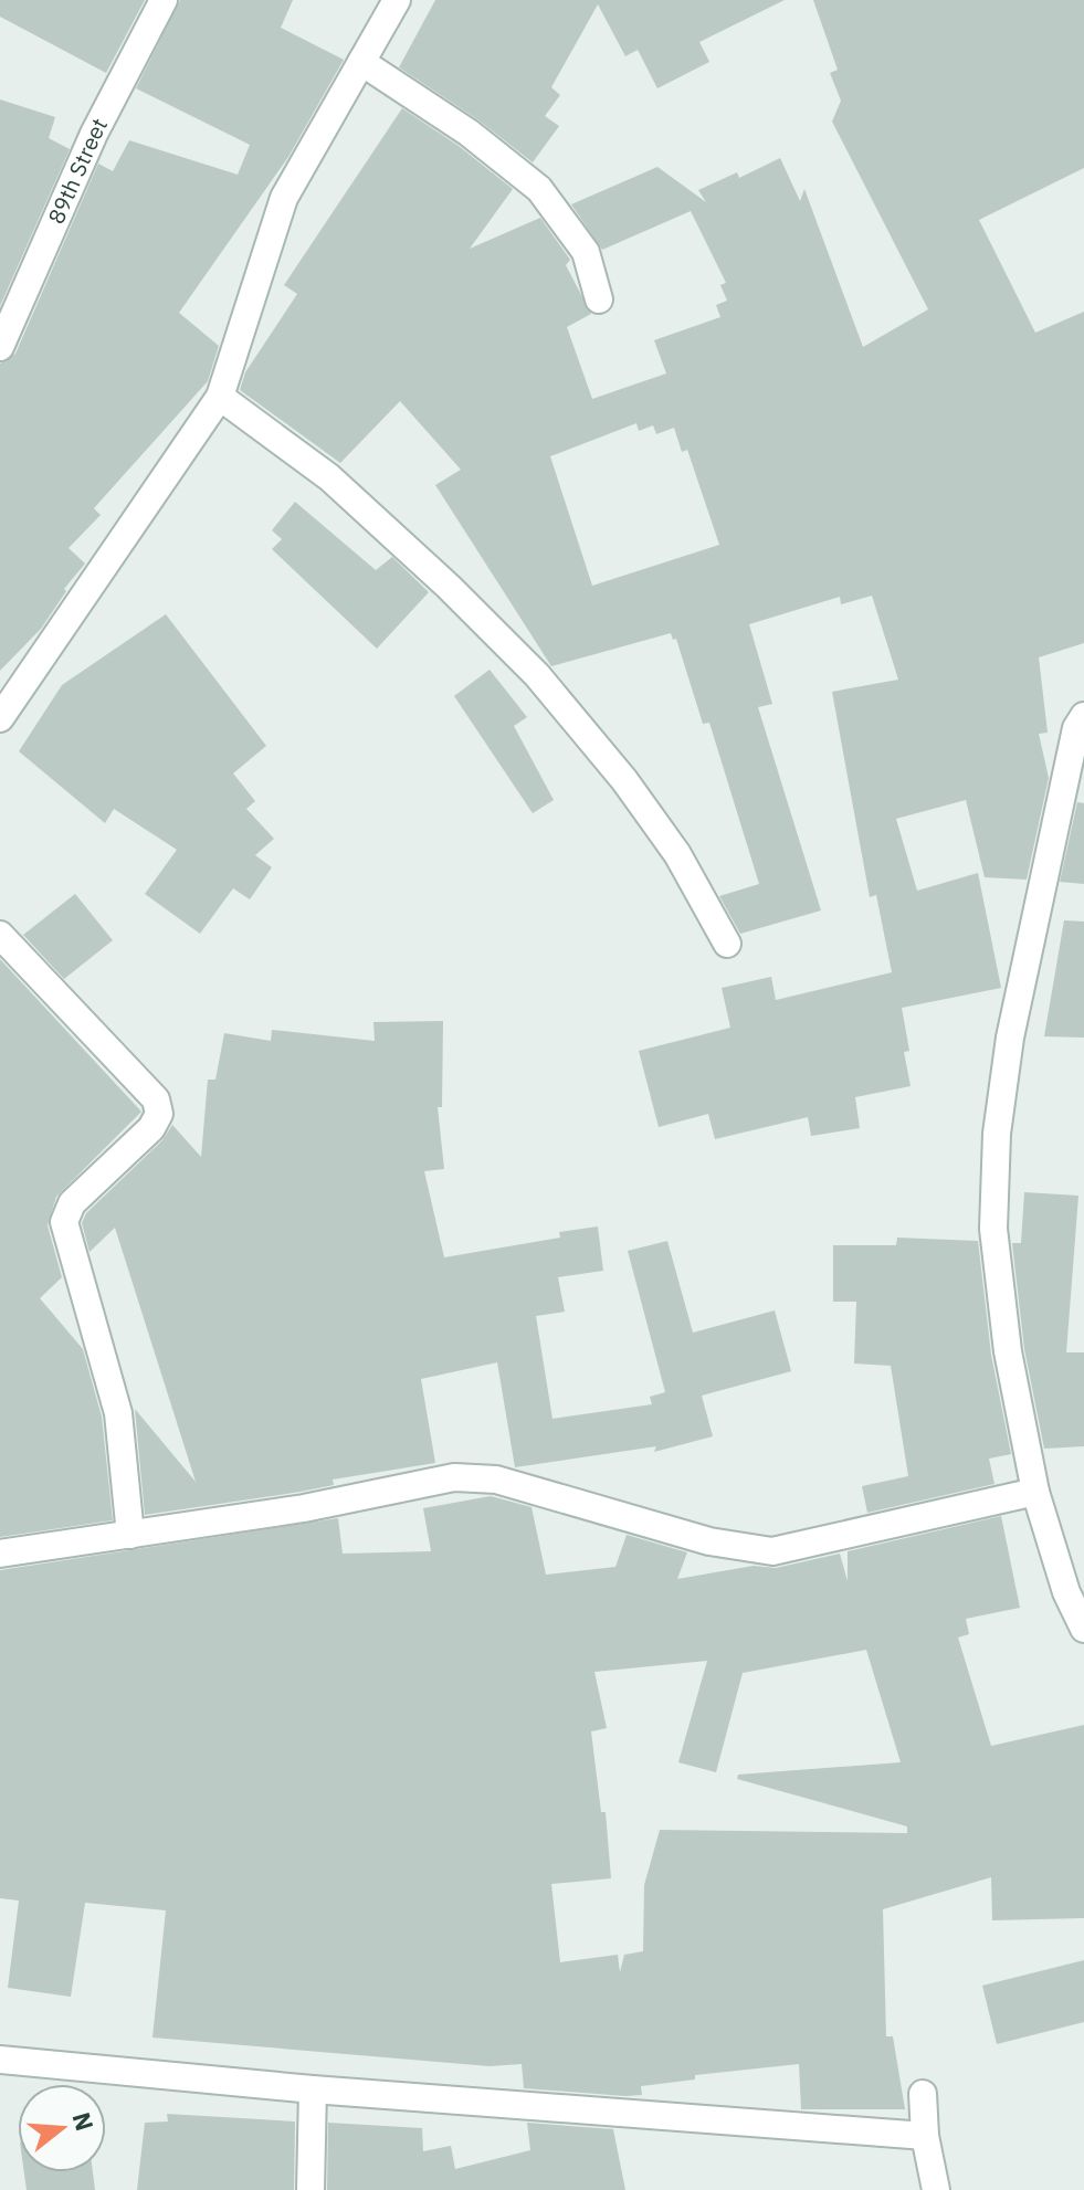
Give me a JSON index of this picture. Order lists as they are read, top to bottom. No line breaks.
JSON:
{"streets":{"street":["89th Street"]},"north":"right"}
